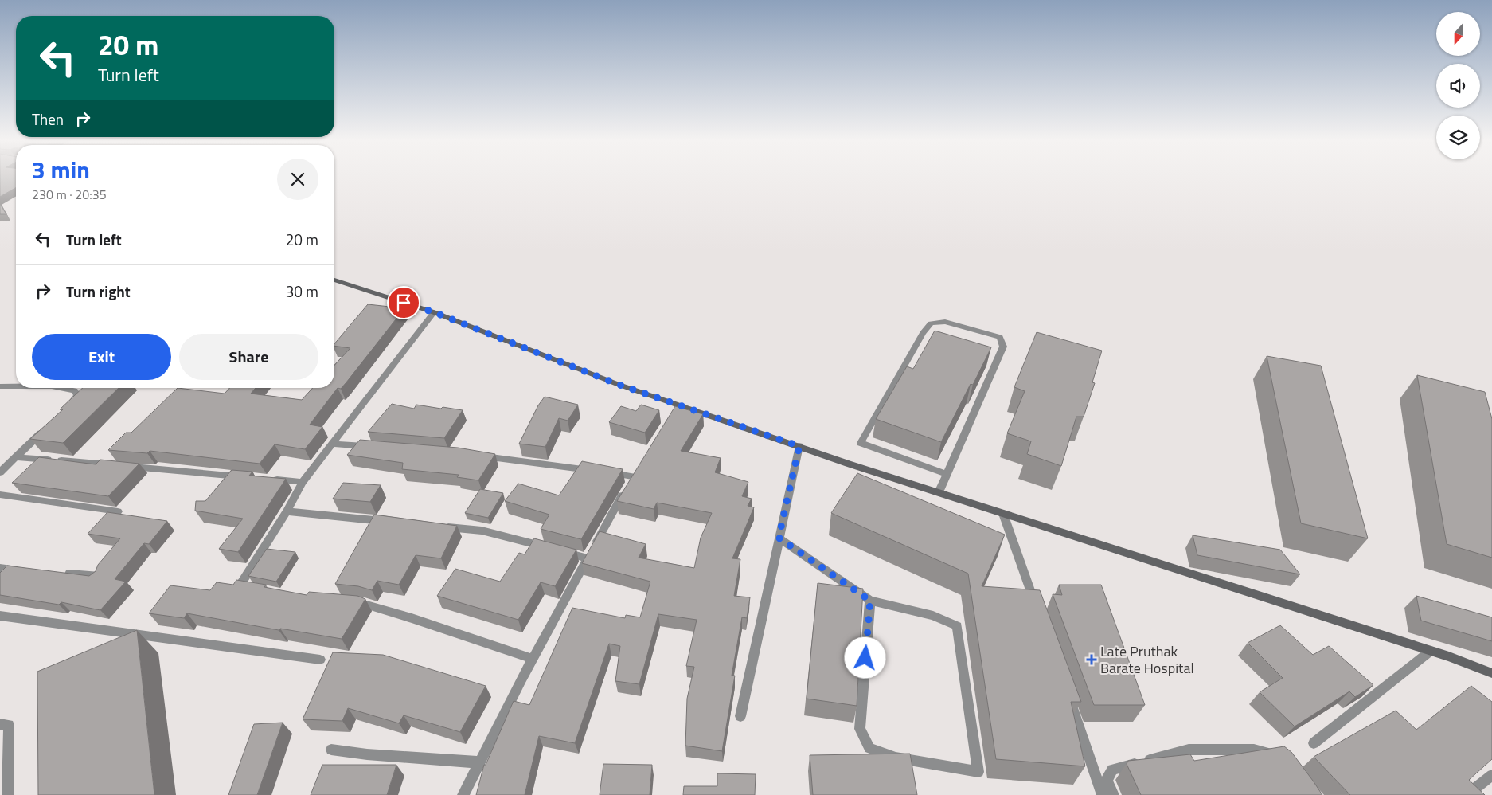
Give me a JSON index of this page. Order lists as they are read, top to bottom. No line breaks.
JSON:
{"places":{"health":["Late Pruthak Barate Hospital"]},"north":"bottom","page":{"turn":["20 m","Turn left"],"then":"Then","heading":["3 min","230 m · 20:35"],"list":[{"name":"Turn left","value":"20 m"},{"name":"Turn right","value":"30 m"}],"buttons":["Exit","Share"]}}
